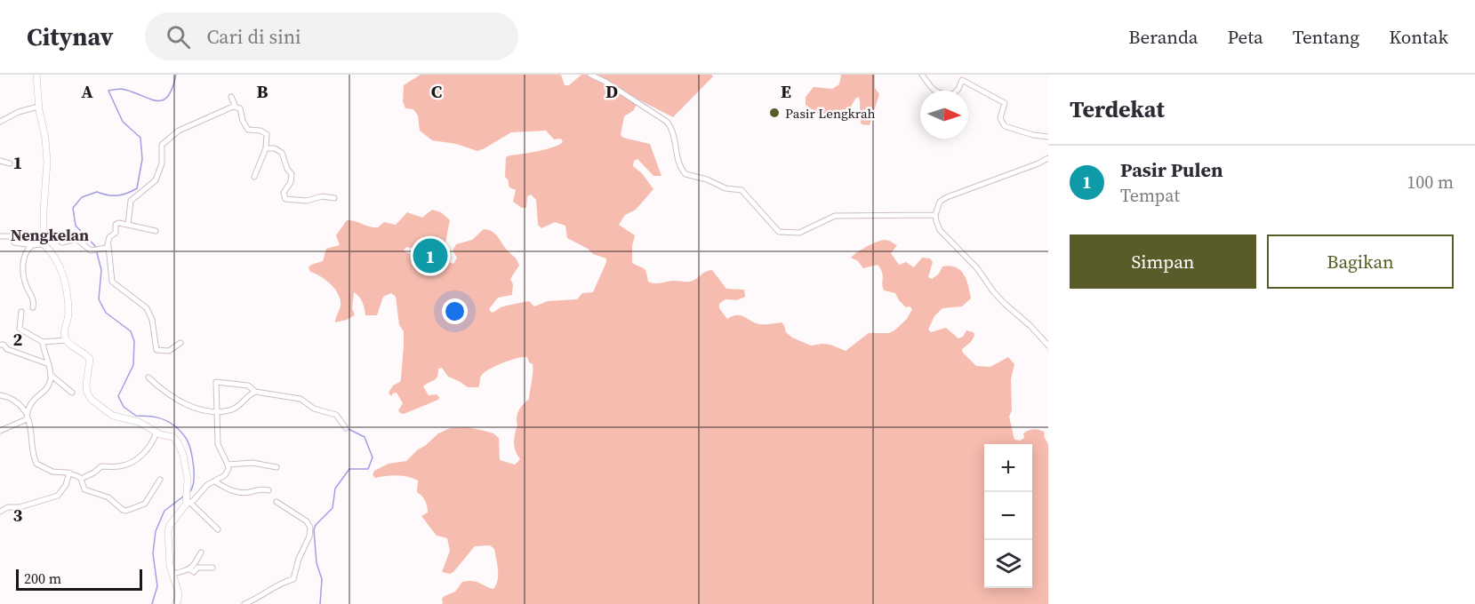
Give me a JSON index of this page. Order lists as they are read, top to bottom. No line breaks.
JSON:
{"districts":["Nengkelan"],"places":["Pasir Lengkrah"],"scale_bar":"200 m","north":"right","page":{"header":"Citynav","search":"Cari di sini","nav":["Beranda","Peta","Tentang","Kontak"],"heading":"Terdekat","list":[{"mark":"1","name":"Pasir Pulen","note":"Tempat","value":"100 m"}],"buttons":["Simpan","Bagikan"],"pins":"1","map_buttons":["+","−"],"scale":"200 m"},"grid":{"columns":["A","B","C","D","E"],"rows":["1","2","3"]}}
